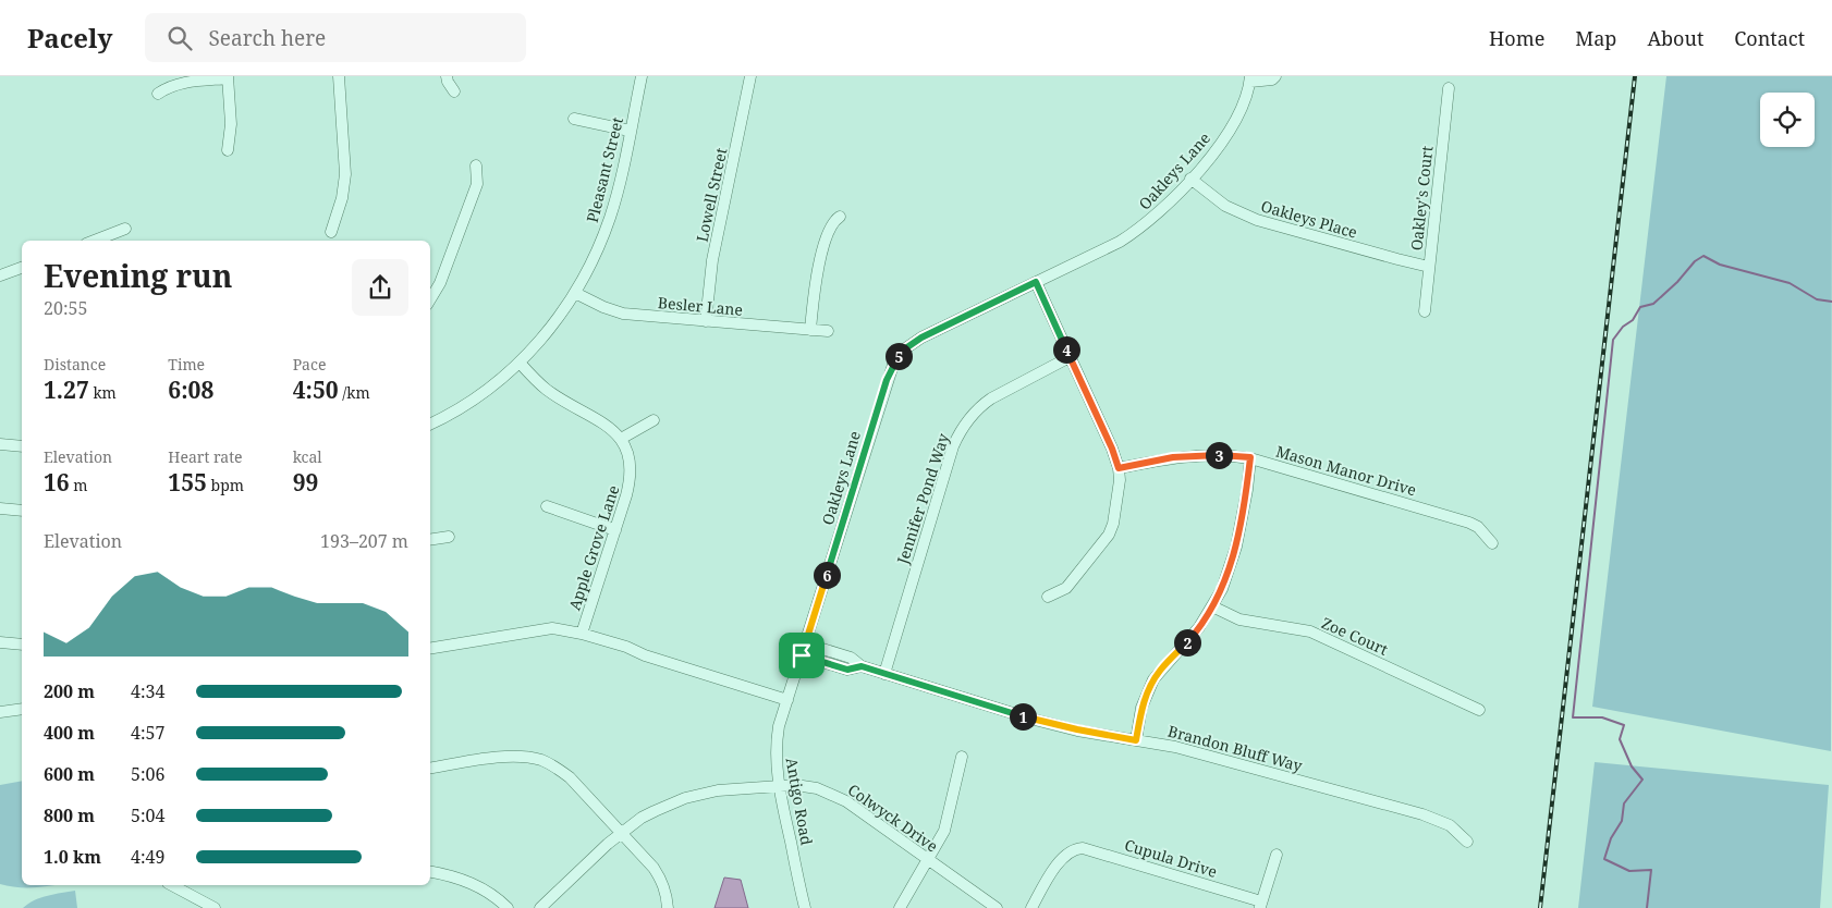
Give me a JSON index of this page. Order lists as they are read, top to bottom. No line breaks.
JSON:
{"streets":{"street":["Pleasant Street","Oakleys Lane","Lowell Street","Oakley's Court","Oakleys Place","Besler Lane","Mason Manor Drive","Jennifer Pond Way","Apple Grove Lane","Zoe Court","Brandon Bluff Way","Antigo Road","Colwyck Drive","Cupula Drive"]},"crossings":[["Pleasant Street","Besler Lane"],["Oakleys Lane","Oakleys Place"],["Oakleys Lane","Brandon Bluff Way"],["Oakleys Lane","Antigo Road"],["Lowell Street","Besler Lane"],["Oakley's Court","Oakleys Place"],["Jennifer Pond Way","Brandon Bluff Way"],["Antigo Road","Colwyck Drive"]],"page":{"header":"Pacely","search":"Search here","nav":["Home","Map","About","Contact"],"heading":["Evening run","20:55"],"stats":[["Distance","1.27 km"],["Time","6:08"],["Pace","4:50 /km"],["Elevation","16 m"],["Heart rate","155 bpm"],["kcal","99"]],"pins":["4","5","3","6","2","1"],"chart":["Elevation","193–207 m"],"list":[{"name":"200 m","note":"4:34"},{"name":"400 m","note":"4:57"},{"name":"600 m","note":"5:06"},{"name":"800 m","note":"5:04"},{"name":"1.0 km","note":"4:49"}]}}
